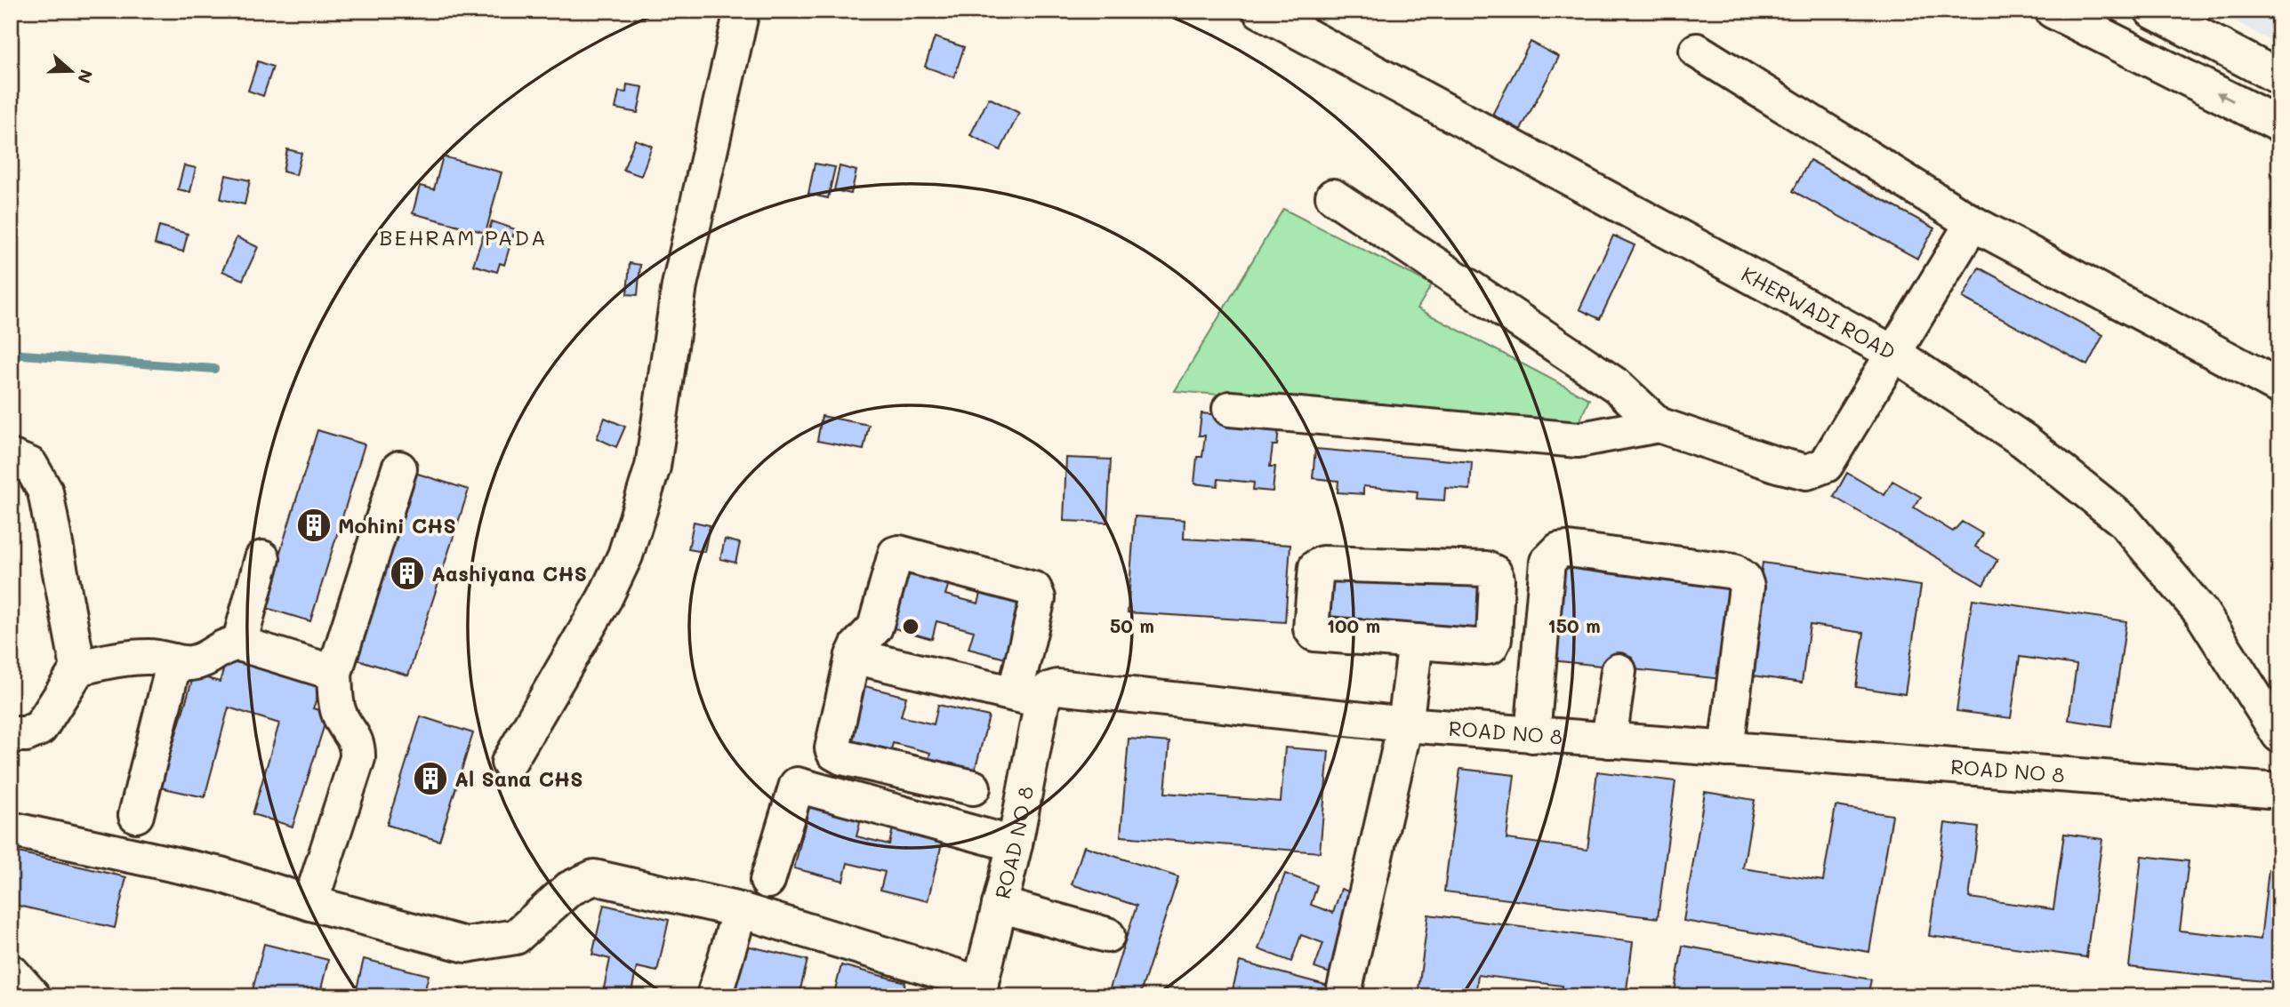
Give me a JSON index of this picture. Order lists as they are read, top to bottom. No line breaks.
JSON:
{"streets":{"street":["KHERWADI ROAD","ROAD NO 8"]},"districts":["BEHRAM PADA"],"places":{"building":["Mohini CHS","Aashiyana CHS","Al Sana CHS"]},"north":"right","rings":["50 m","100 m","150 m"]}
